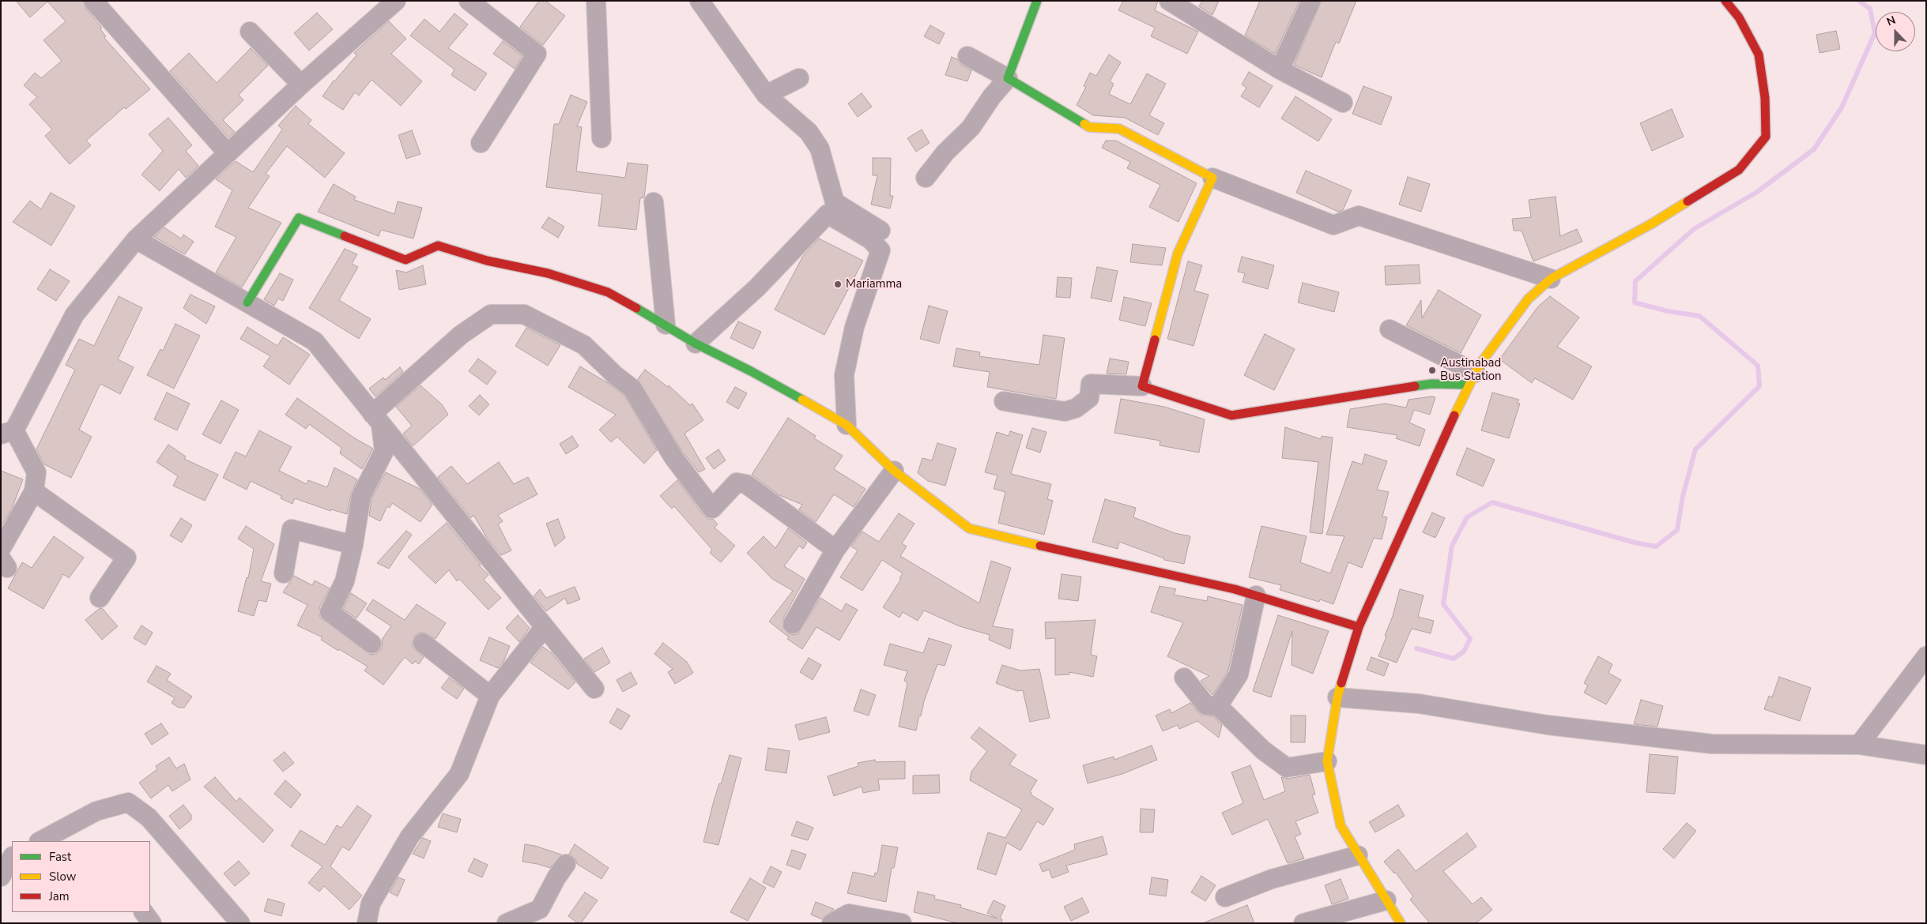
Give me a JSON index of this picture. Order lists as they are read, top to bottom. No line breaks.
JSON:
{"places":["Mariamma","Austinabad Bus Station"],"legend":["Fast","Slow","Jam"],"north":"top"}
